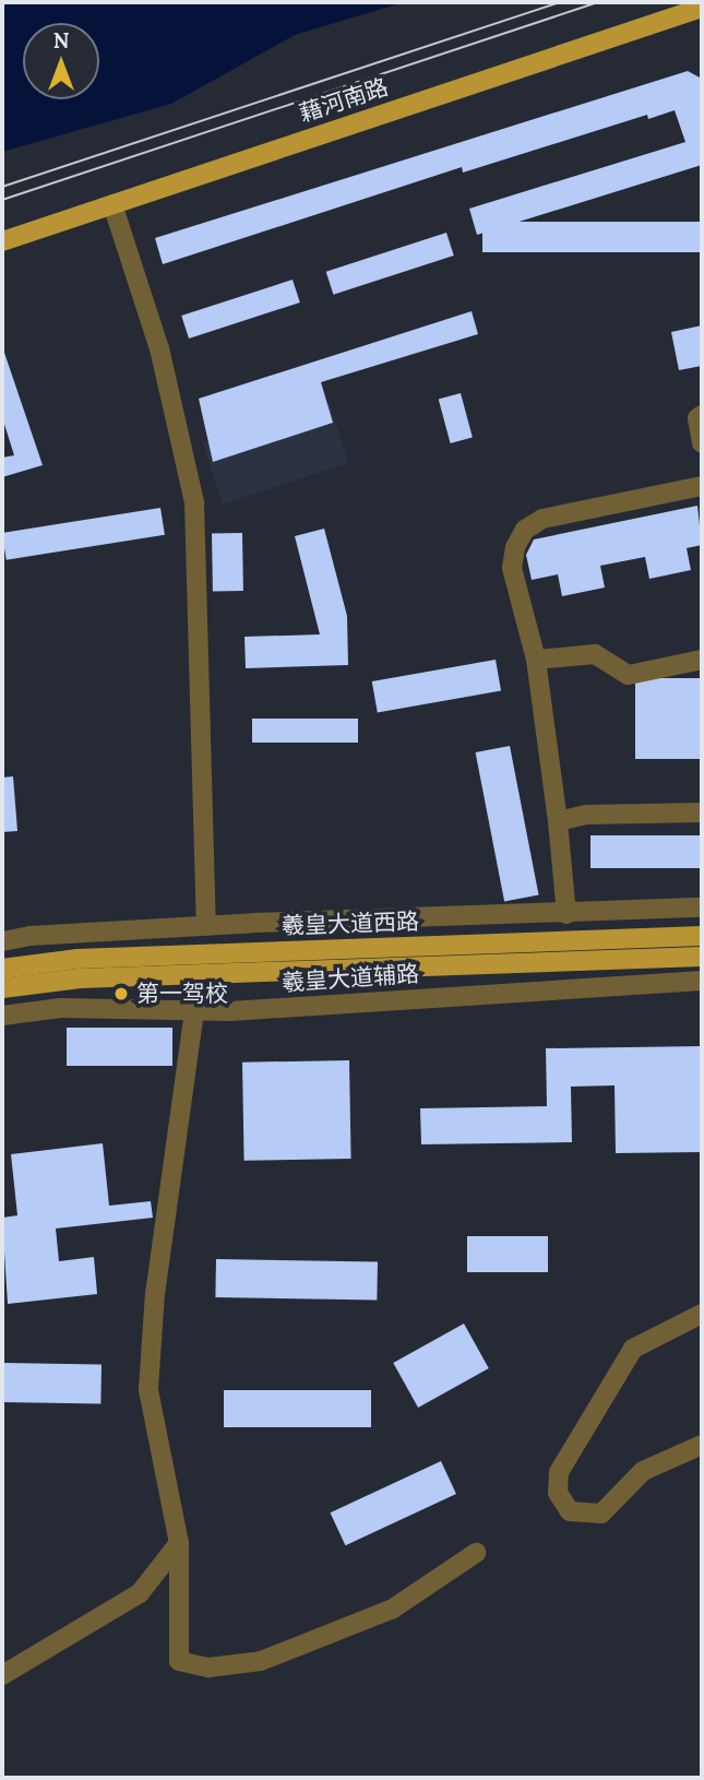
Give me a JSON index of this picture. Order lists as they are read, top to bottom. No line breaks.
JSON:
{"streets":{"main road":["藉河南路","羲皇大道西路"],"street":["羲皇大道辅路"]},"places":["第一驾校"],"north":"top"}
